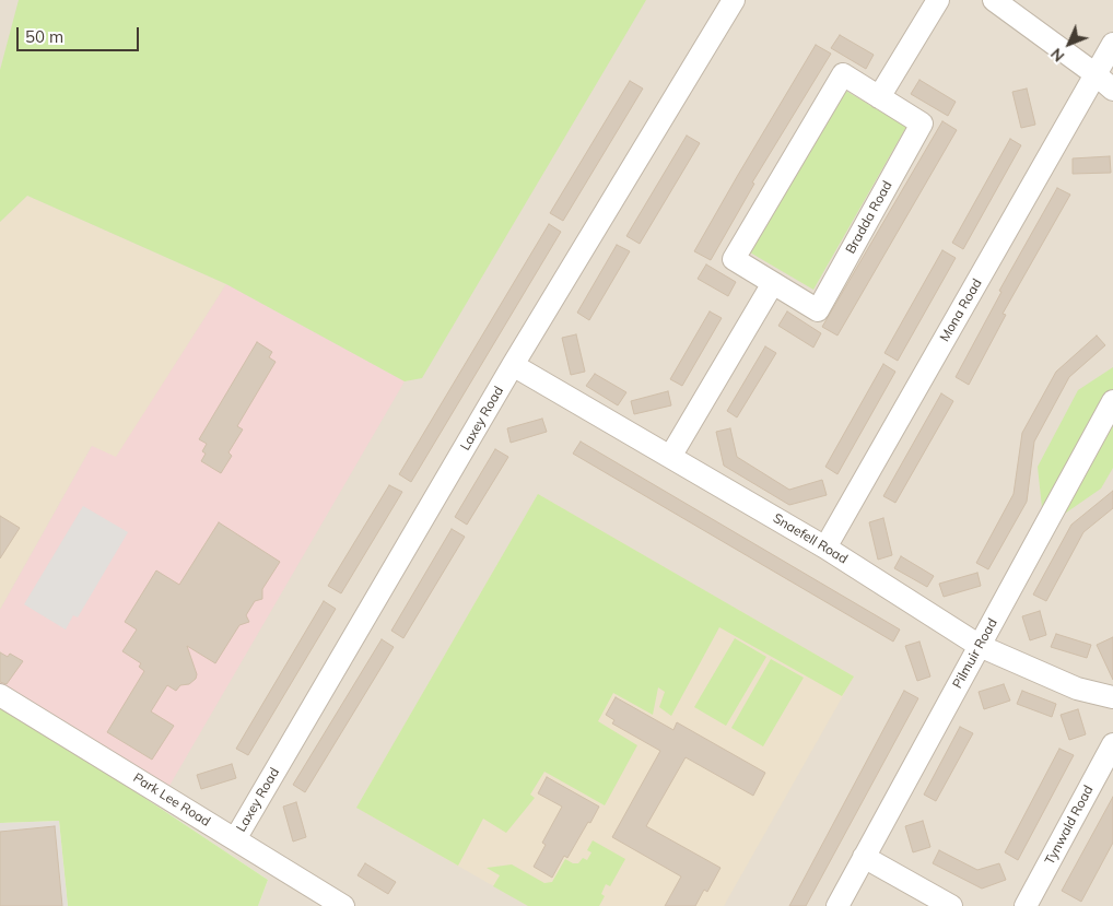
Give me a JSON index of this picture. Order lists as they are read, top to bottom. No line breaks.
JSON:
{"streets":{"street":["Bradda Road","Mona Road","Laxey Road","Snaefell Road","Pilmuir Road","Park Lee Road","Tynwald Road"]},"crossings":[["Mona Road","Snaefell Road"],["Laxey Road","Snaefell Road"],["Laxey Road","Park Lee Road"],["Snaefell Road","Pilmuir Road"]],"scale_bar":"50 m","north":"bottom left"}
